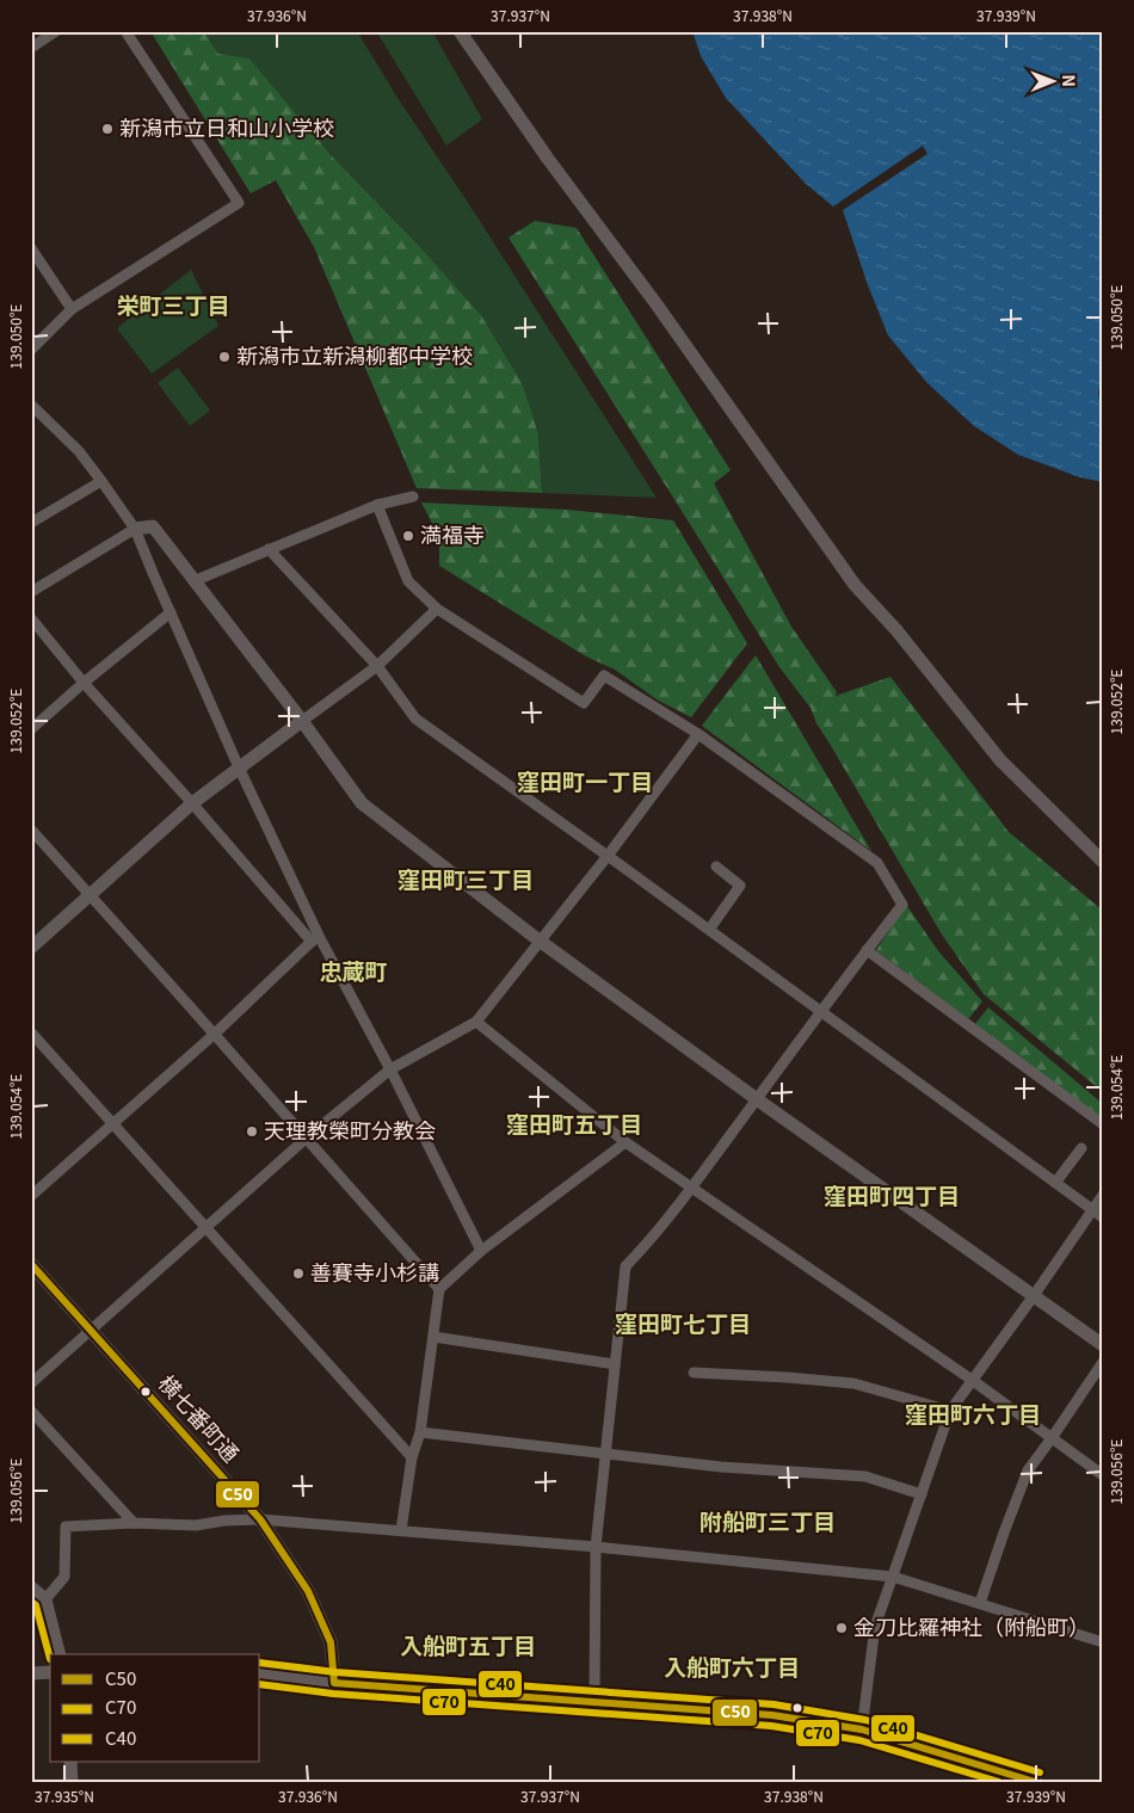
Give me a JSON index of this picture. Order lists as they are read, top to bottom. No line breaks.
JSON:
{"streets":{"street":["横七番町通"]},"districts":["栄町三丁目","窪田町一丁目","窪田町三丁目","忠蔵町","窪田町五丁目","窪田町四丁目","窪田町七丁目","窪田町六丁目","附船町三丁目","入船町五丁目","入船町六丁目"],"places":["新潟市立日和山小学校","新潟市立新潟柳都中学校","満福寺","天理教榮町分教会","善賽寺小杉講","金刀比羅神社（附船町）"],"lines":["transit line C50","transit line C70","transit line C40"],"legend":["C50","C70","C40"],"north":"right","coordinates":["37.936°N","37.937°N","37.938°N","37.939°N","139.050°E","139.052°E","139.054°E","139.056°E","37.935°N"]}
